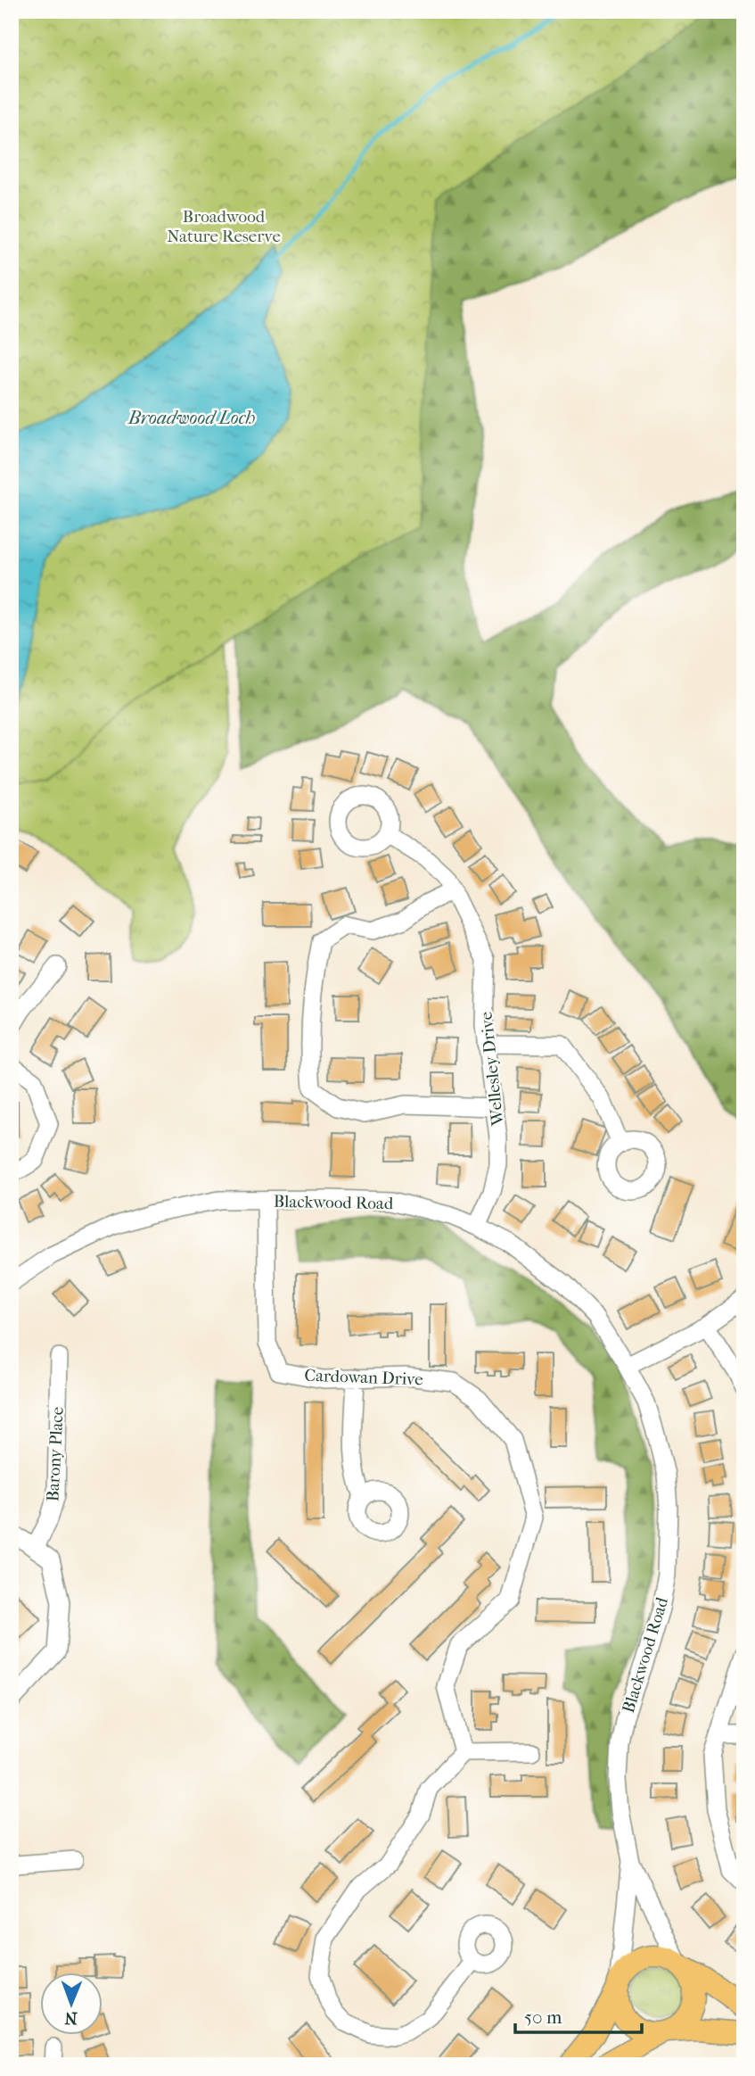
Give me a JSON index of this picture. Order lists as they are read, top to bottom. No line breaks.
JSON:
{"streets":{"street":["Wellesley Drive","Blackwood Road","Cardowan Drive","Barony Place"]},"crossings":[["Wellesley Drive","Blackwood Road"],["Blackwood Road","Cardowan Drive"]],"water":["Broadwood Loch"],"parks":["Broadwood Nature Reserve"],"scale_bar":"50 m","north":"bottom"}
